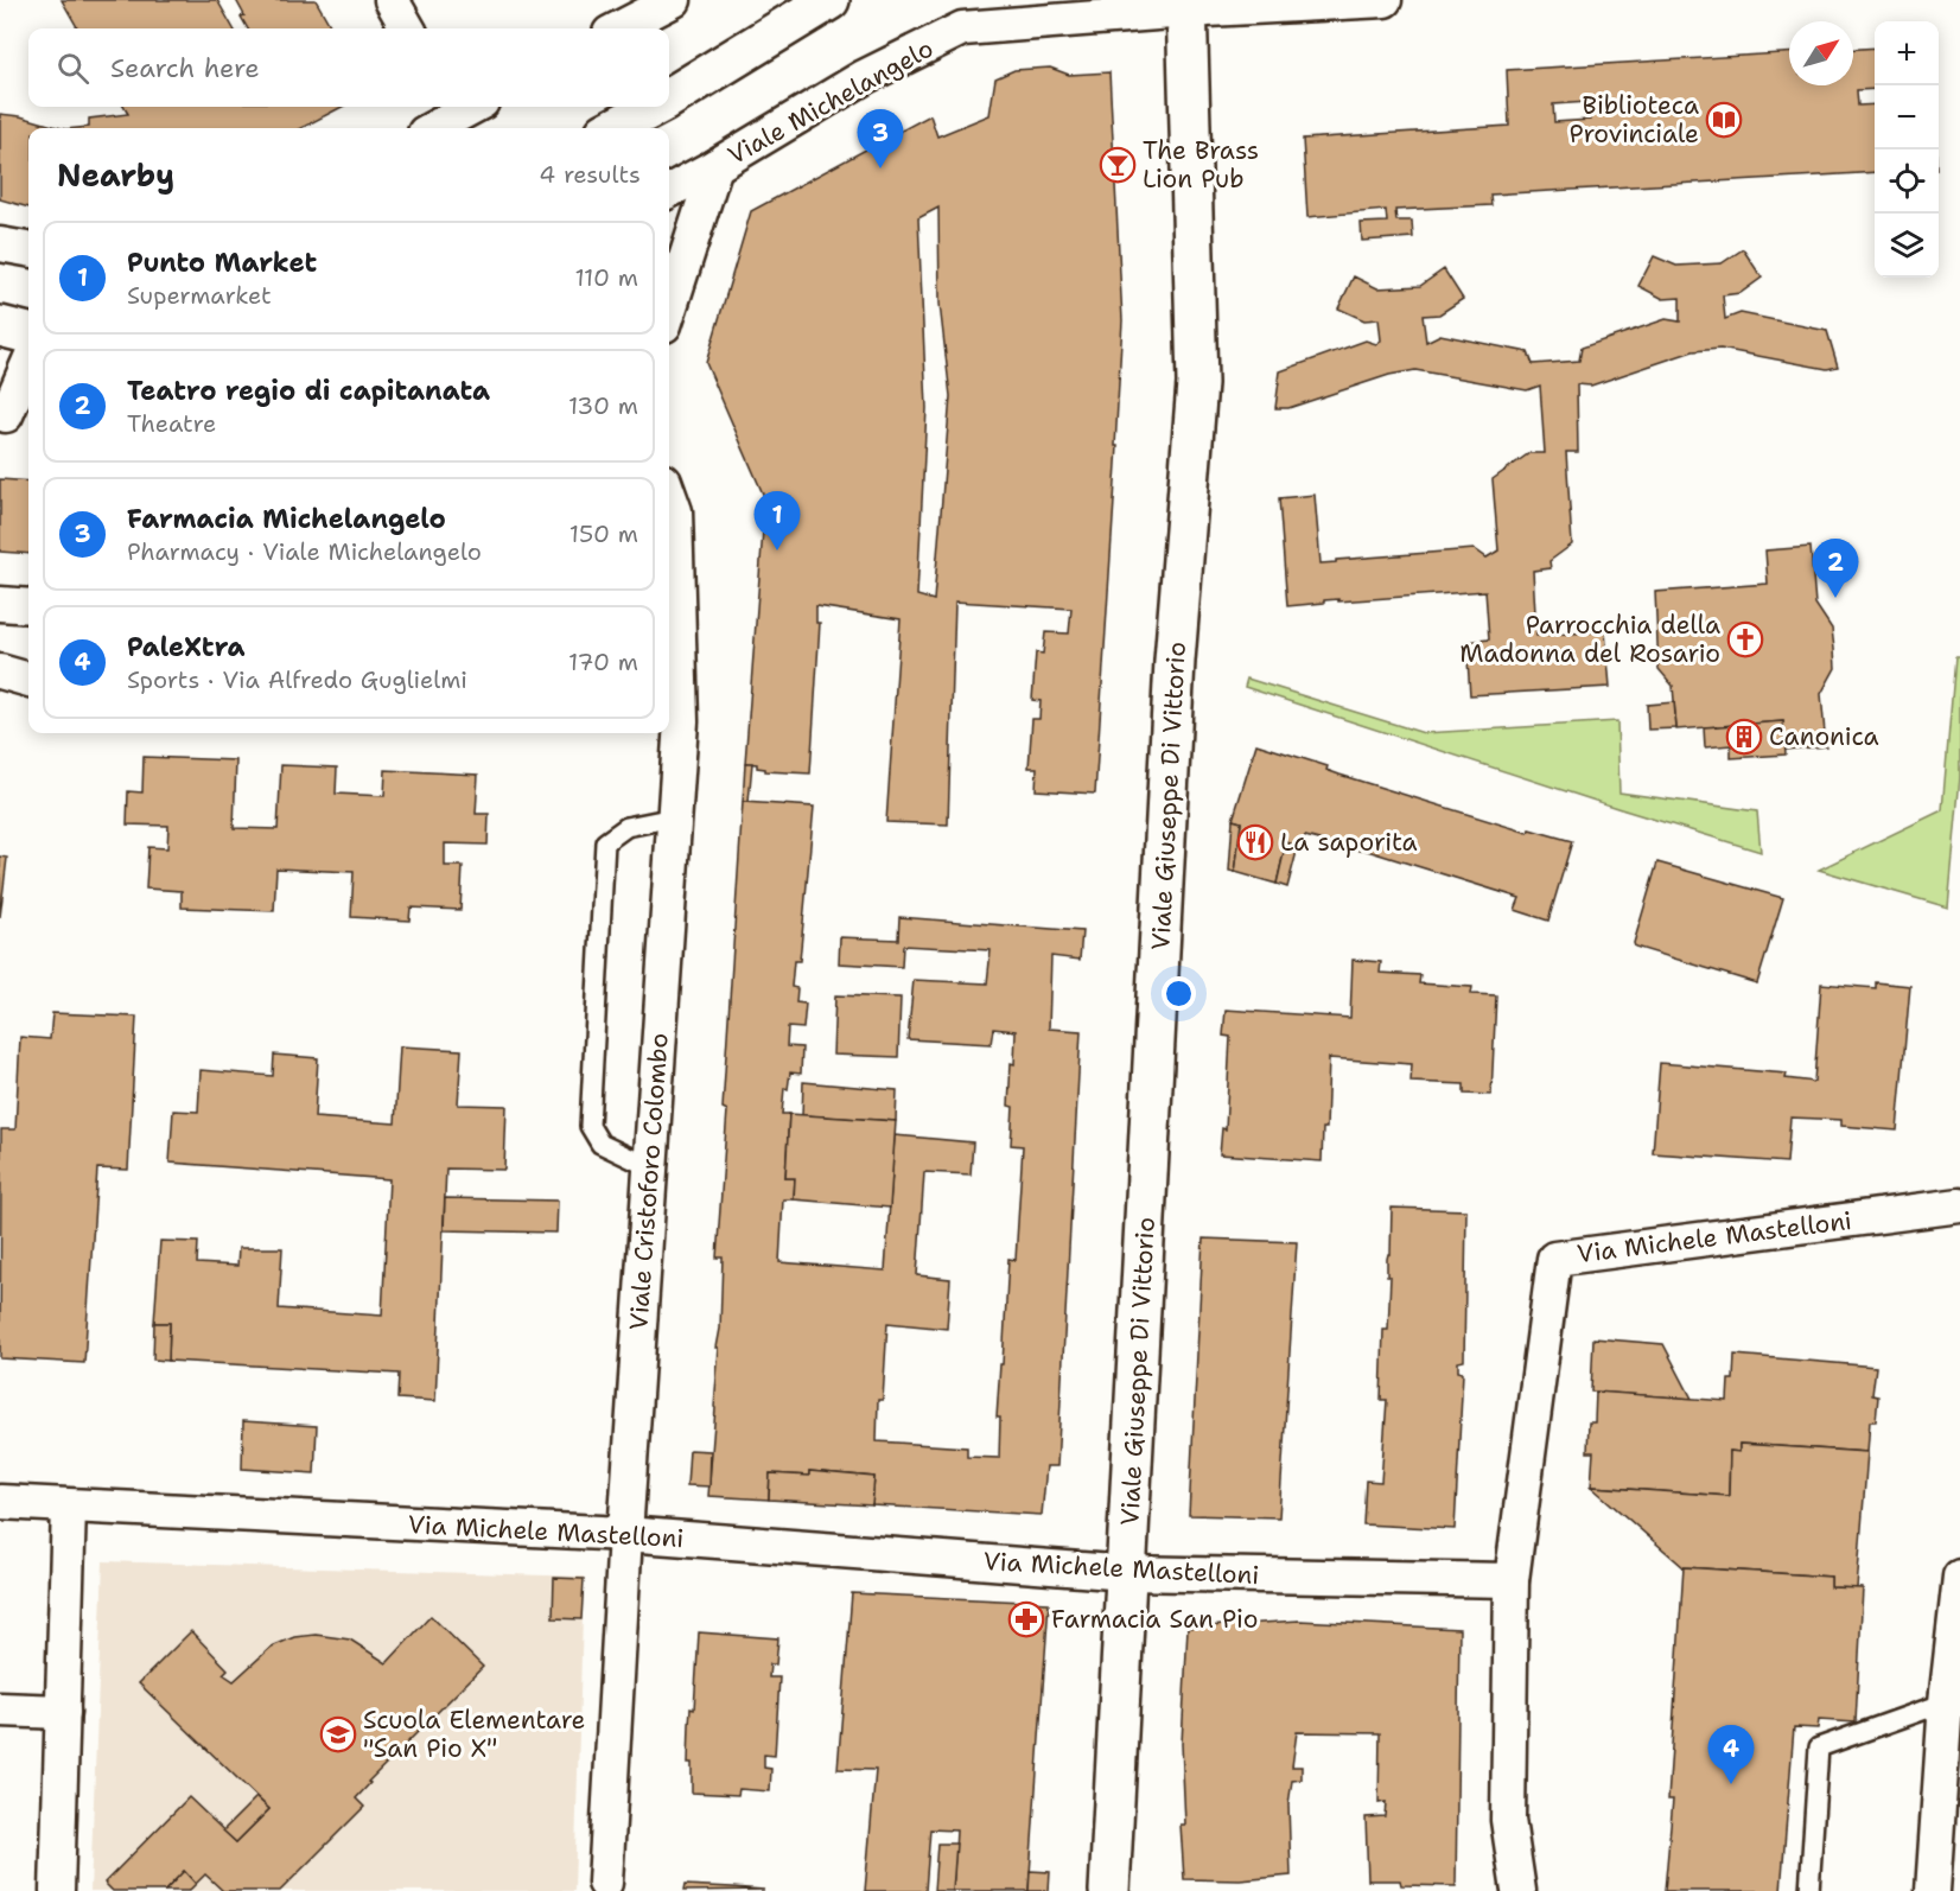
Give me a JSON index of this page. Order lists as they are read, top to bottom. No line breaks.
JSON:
{"streets":{"street":["Viale Michelangelo","Viale Giuseppe Di Vittorio","Viale Cristoforo Colombo","Via Michele Mastelloni"]},"crossings":[["Viale Michelangelo","Viale Giuseppe Di Vittorio"],["Viale Giuseppe Di Vittorio","Via Michele Mastelloni"],["Viale Cristoforo Colombo","Via Michele Mastelloni"]],"places":{"library":["Biblioteca Provinciale"],"bar":["The Brass Lion Pub"],"church":["Parrocchia della Madonna del Rosario"],"building":["Canonica"],"restaurant":["La saporita"],"pharmacy":["Farmacia San Pio"],"school or university":["Scuola Elementare \"San Pio X\""]},"north":"top right","page":{"map_buttons":["+","−"],"search":"Search here","pins":["3","1","2","4"],"heading":["Nearby","4 results"],"list":[{"mark":"1","name":"Punto Market","note":"Supermarket","value":"110 m"},{"mark":"2","name":"Teatro regio di capitanata","note":"Theatre","value":"130 m"},{"mark":"3","name":"Farmacia Michelangelo","note":"Pharmacy · Viale Michelangelo","value":"150 m"},{"mark":"4","name":"PaleXtra","note":"Sports · Via Alfredo Guglielmi","value":"170 m"}]}}
